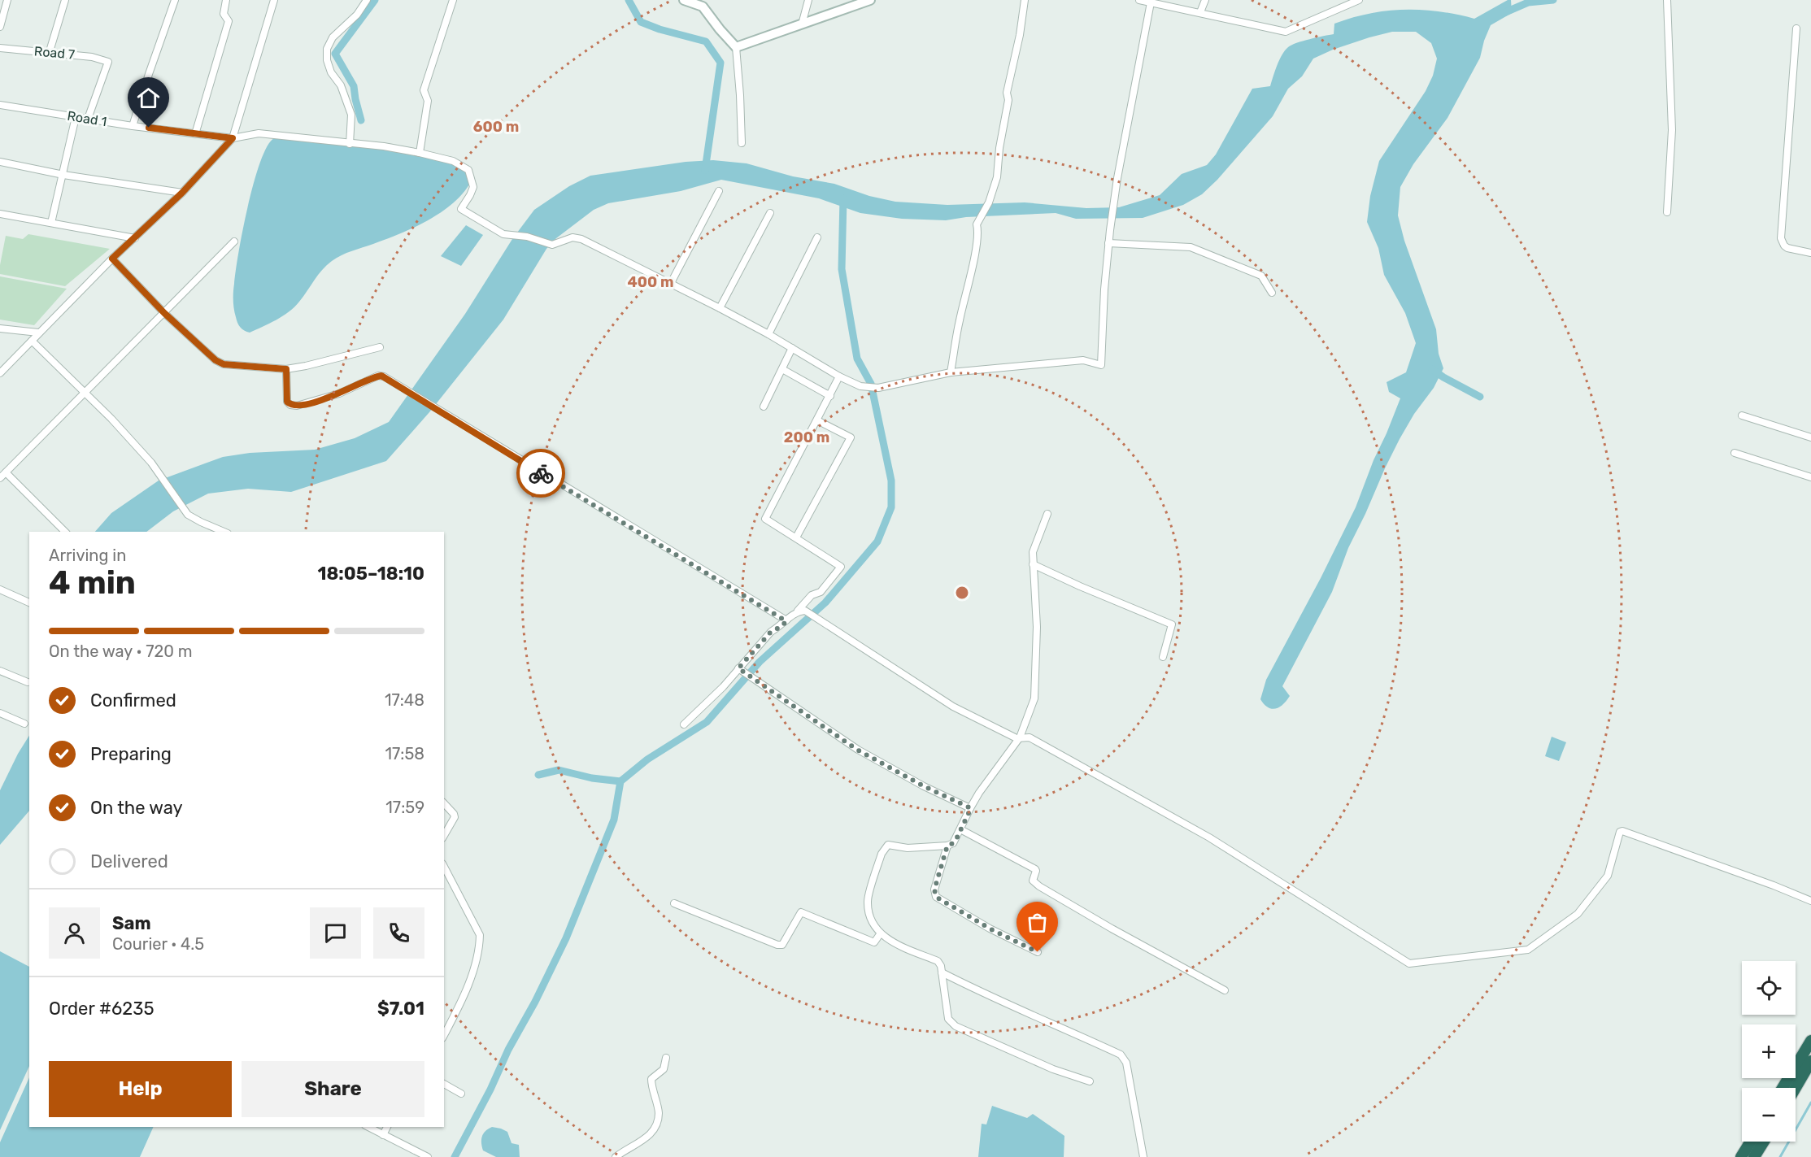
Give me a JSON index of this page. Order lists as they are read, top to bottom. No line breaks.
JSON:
{"streets":{"street":["Road 7","Road 1"]},"crossings":[["Road 7","Road 1"]],"page":{"heading":["4 min","Arriving in","18:05–18:10"],"panel":["Sam","Courier · 4.5","Order #6235","$7.01"],"bar":"On the way · 720 m","list":[["Confirmed","17:48"],["Preparing","17:58"],["On the way","17:59"],"Delivered"],"map_buttons":["+","−"],"buttons":["Help","Share"]},"rings":["600 m","400 m","200 m"]}
